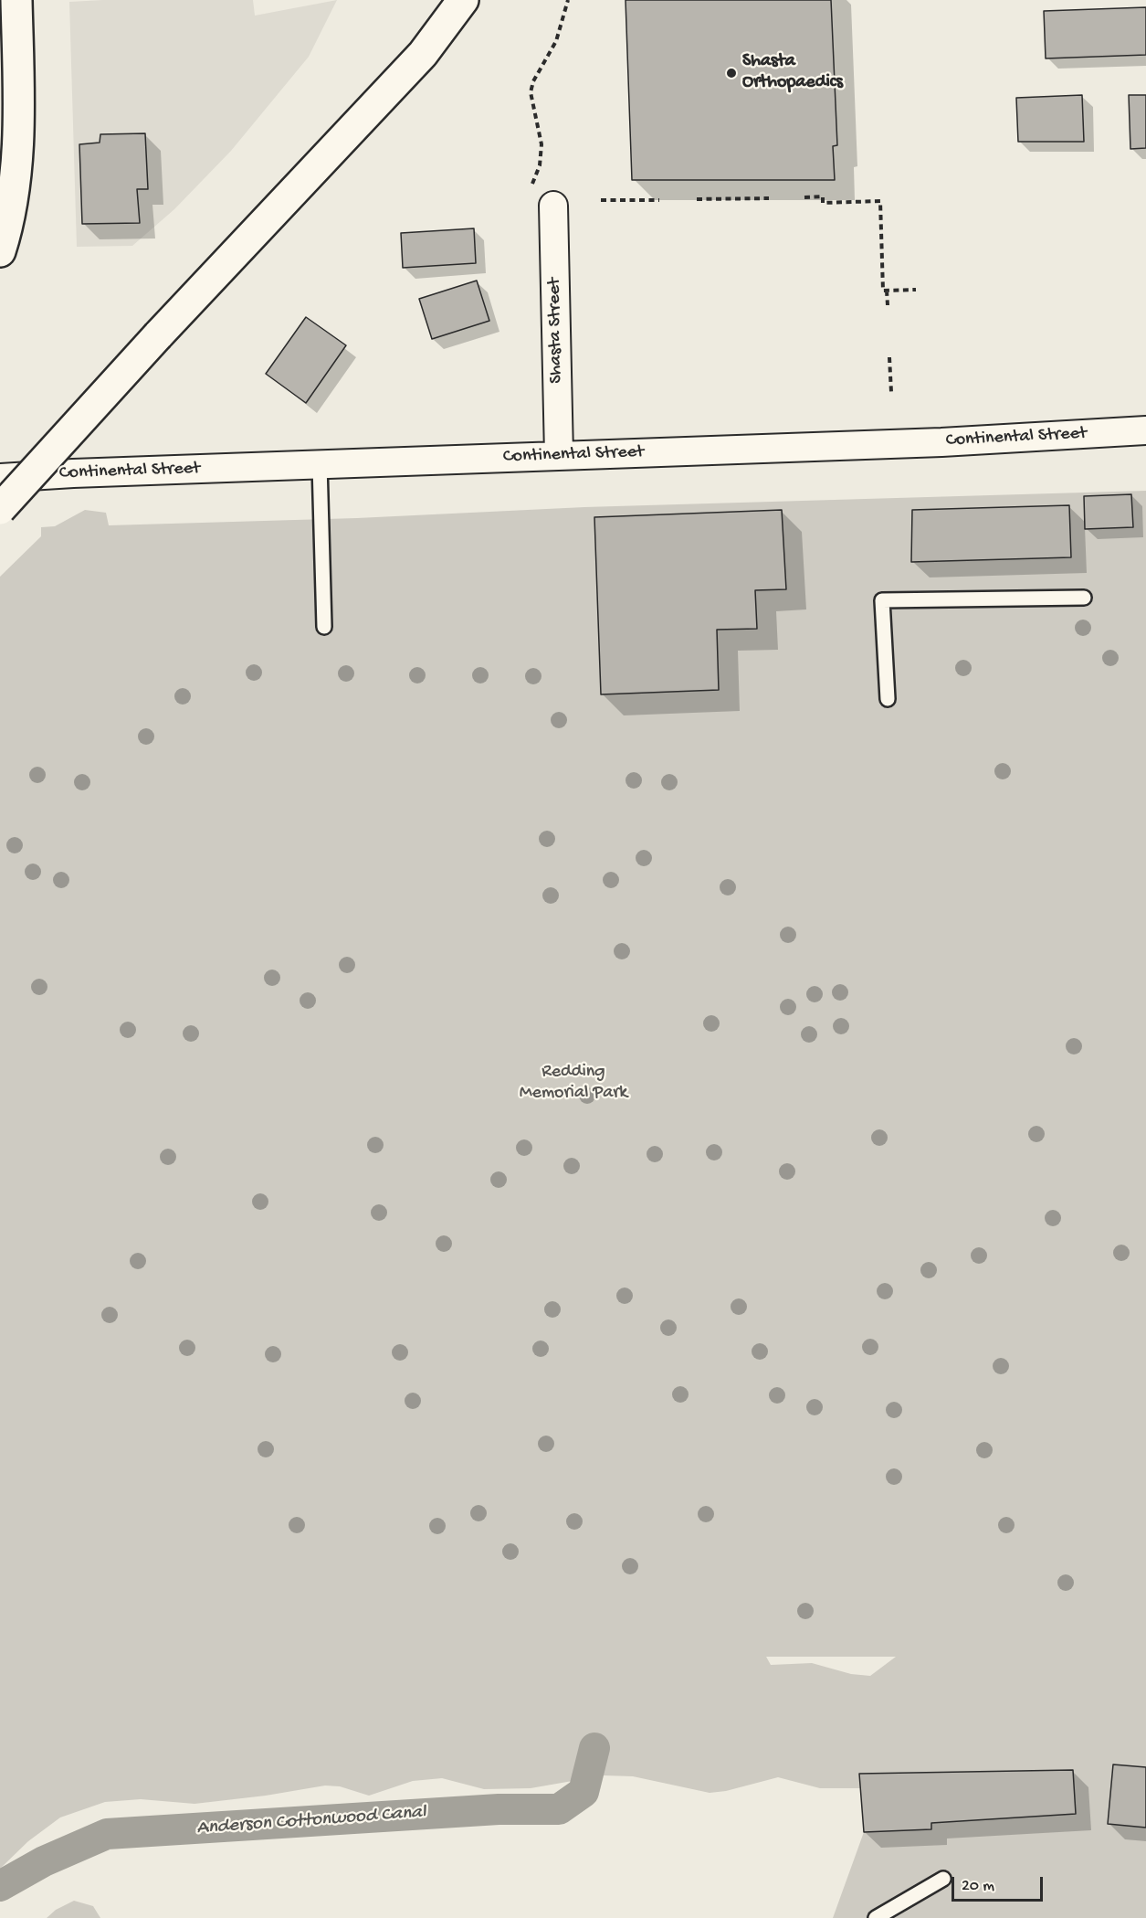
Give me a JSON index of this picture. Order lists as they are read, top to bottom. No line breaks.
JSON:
{"streets":{"street":["Shasta Street","Continental Street"]},"crossings":[["Shasta Street","Continental Street"]],"water":["Anderson Cottonwood Canal"],"parks":["Redding Memorial Park"],"places":["Shasta Orthopaedics"],"scale_bar":"20 m"}
